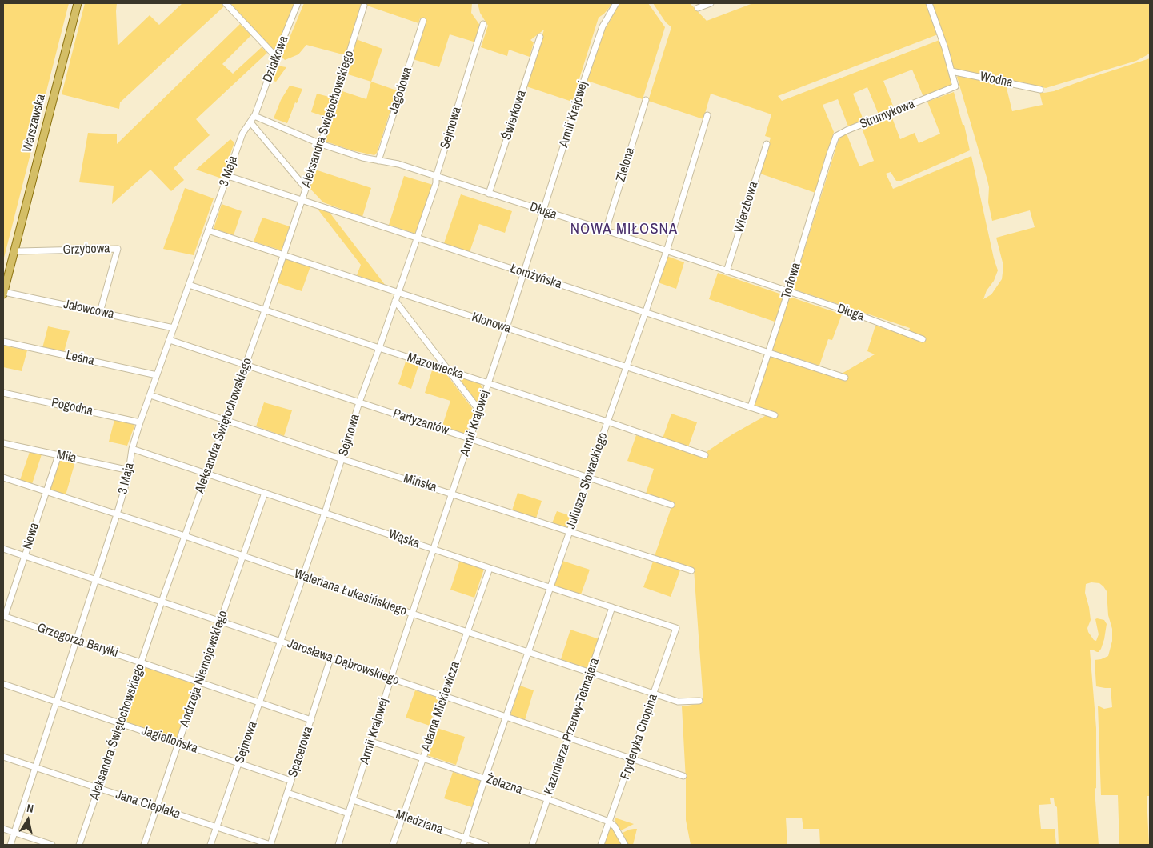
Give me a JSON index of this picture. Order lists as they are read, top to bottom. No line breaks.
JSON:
{"streets":{"main road":["Warszawska"],"street":["Działkowa","Wodna","Jagodowa","Armii Krajowej","Strumykowa","Świerkowa","Aleksandra Świętochowskiego","Sejmowa","Zielona","3 Maja","Wierzbowa","Długa","Grzybowa","Łomżyńska","Torfowa","Jałowcowa","Klonowa","Leśna","Mazowiecka","Pogodna","Partyzantów","Miła","Juliusza Słowackiego","Mińska","Nowa","Wąska","Waleriana Łukasińskiego","Grzegorza Baryłki","Jarosława Dąbrowskiego","Andrzeja Niemojewskiego","Adama Mickiewicza","Kazimierza Przerwy-Tetmajera","Fryderyka Chopina","Jagiellońska","Spacerowa","Żelazna","Jana Cieplaka","Miedziana"]},"crossings":[["Działkowa","3 Maja"],["Działkowa","Długa"],["Wodna","Strumykowa"],["Jagodowa","Długa"],["Armii Krajowej","Długa"],["Armii Krajowej","Łomżyńska"],["Armii Krajowej","Klonowa"],["Armii Krajowej","Mazowiecka"],["Armii Krajowej","Partyzantów"],["Armii Krajowej","Mińska"],["Armii Krajowej","Wąska"],["Armii Krajowej","Waleriana Łukasińskiego"],["Armii Krajowej","Jarosława Dąbrowskiego"],["Armii Krajowej","Żelazna"],["Armii Krajowej","Miedziana"],["Strumykowa","Torfowa"],["Świerkowa","Długa"],["Aleksandra Świętochowskiego","Długa"],["Aleksandra Świętochowskiego","Łomżyńska"],["Aleksandra Świętochowskiego","Klonowa"],["Aleksandra Świętochowskiego","Mazowiecka"],["Aleksandra Świętochowskiego","Partyzantów"],["Aleksandra Świętochowskiego","Mińska"],["Aleksandra Świętochowskiego","Wąska"],["Aleksandra Świętochowskiego","Waleriana Łukasińskiego"],["Aleksandra Świętochowskiego","Grzegorza Baryłki"],["Aleksandra Świętochowskiego","Jarosława Dąbrowskiego"],["Aleksandra Świętochowskiego","Jagiellońska"],["Aleksandra Świętochowskiego","Jana Cieplaka"],["Warszawska","Grzybowa"],["Warszawska","Jałowcowa"],["Sejmowa","Długa"],["Sejmowa","Łomżyńska"],["Sejmowa","Klonowa"],["Sejmowa","Mazowiecka"],["Sejmowa","Partyzantów"],["Sejmowa","Mińska"],["Sejmowa","Wąska"],["Sejmowa","Waleriana Łukasińskiego"],["Sejmowa","Grzegorza Baryłki"],["Sejmowa","Jarosława Dąbrowskiego"],["Sejmowa","Jagiellońska"],["Sejmowa","Jana Cieplaka"],["Zielona","Długa"],["3 Maja","Długa"],["3 Maja","Łomżyńska"],["3 Maja","Jałowcowa"],["3 Maja","Klonowa"],["3 Maja","Leśna"],["3 Maja","Mazowiecka"],["3 Maja","Pogodna"],["3 Maja","Partyzantów"],["3 Maja","Miła"],["3 Maja","Mińska"],["3 Maja","Wąska"],["3 Maja","Waleriana Łukasińskiego"],["3 Maja","Grzegorza Baryłki"],["3 Maja","Jarosława Dąbrowskiego"],["3 Maja","Jagiellońska"],["3 Maja","Jana Cieplaka"],["Wierzbowa","Długa"],["Długa","Torfowa"],["Długa","Juliusza Słowackiego"],["Grzybowa","Jałowcowa"],["Łomżyńska","Torfowa"],["Łomżyńska","Juliusza Słowackiego"],["Torfowa","Klonowa"],["Klonowa","Juliusza Słowackiego"],["Mazowiecka","Juliusza Słowackiego"],["Partyzantów","Juliusza Słowackiego"],["Miła","Nowa"],["Juliusza Słowackiego","Mińska"],["Juliusza Słowackiego","Wąska"],["Juliusza Słowackiego","Waleriana Łukasińskiego"],["Juliusza Słowackiego","Jarosława Dąbrowskiego"],["Juliusza Słowackiego","Żelazna"],["Juliusza Słowackiego","Miedziana"],["Nowa","Waleriana Łukasińskiego"],["Nowa","Grzegorza Baryłki"],["Nowa","Jarosława Dąbrowskiego"],["Wąska","Andrzeja Niemojewskiego"],["Wąska","Adama Mickiewicza"],["Wąska","Kazimierza Przerwy-Tetmajera"],["Wąska","Fryderyka Chopina"],["Waleriana Łukasińskiego","Andrzeja Niemojewskiego"],["Waleriana Łukasińskiego","Adama Mickiewicza"],["Waleriana Łukasińskiego","Kazimierza Przerwy-Tetmajera"],["Waleriana Łukasińskiego","Fryderyka Chopina"],["Grzegorza Baryłki","Andrzeja Niemojewskiego"],["Grzegorza Baryłki","Spacerowa"],["Jarosława Dąbrowskiego","Andrzeja Niemojewskiego"],["Jarosława Dąbrowskiego","Adama Mickiewicza"],["Jarosława Dąbrowskiego","Kazimierza Przerwy-Tetmajera"],["Jarosława Dąbrowskiego","Fryderyka Chopina"],["Jarosława Dąbrowskiego","Spacerowa"],["Andrzeja Niemojewskiego","Jagiellońska"],["Andrzeja Niemojewskiego","Jana Cieplaka"],["Adama Mickiewicza","Żelazna"],["Adama Mickiewicza","Miedziana"],["Kazimierza Przerwy-Tetmajera","Żelazna"],["Fryderyka Chopina","Żelazna"],["Jagiellońska","Spacerowa"],["Spacerowa","Jana Cieplaka"]],"districts":["NOWA MIŁOSNA"],"north":"top"}
